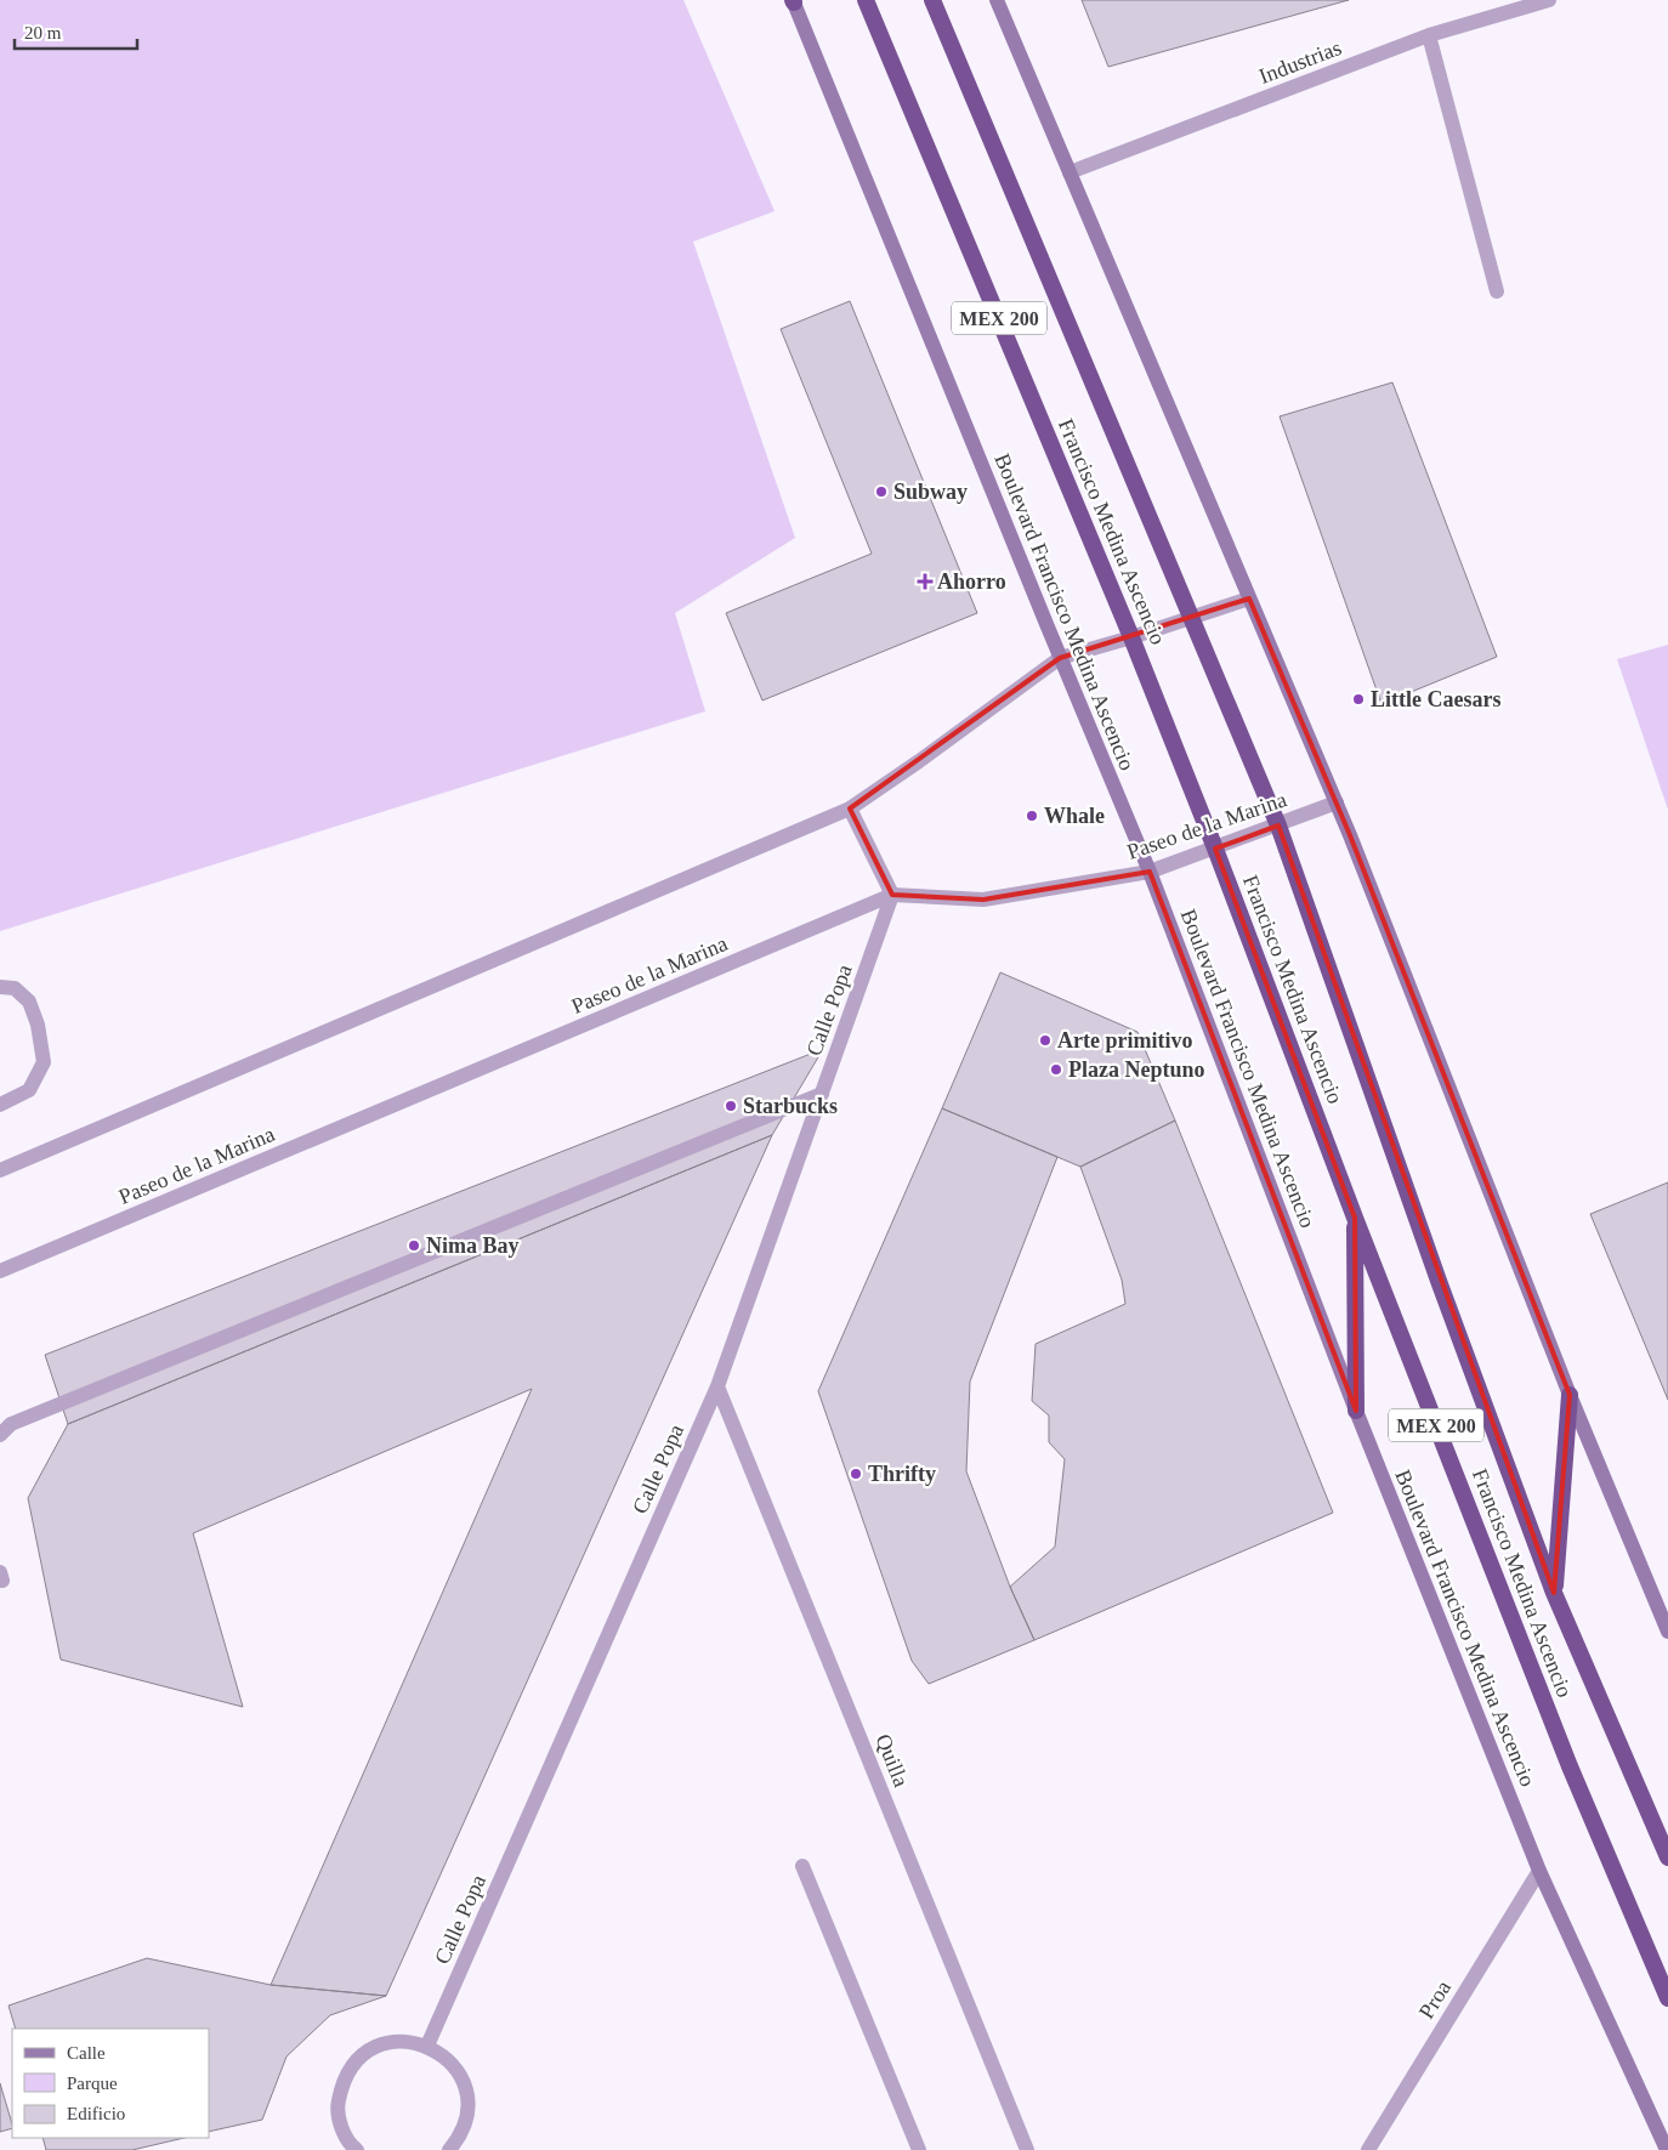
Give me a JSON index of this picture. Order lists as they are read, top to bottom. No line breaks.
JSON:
{"streets":{"highway":["MEX 200","Francisco Medina Ascencio"],"main road":["Boulevard Francisco Medina Ascencio"],"street":["Industrias","Paseo de la Marina","Calle Popa","Quilla","Proa"]},"crossings":[["Francisco Medina Ascencio","Paseo de la Marina"],["Boulevard Francisco Medina Ascencio","Paseo de la Marina"],["Boulevard Francisco Medina Ascencio","Proa"],["Paseo de la Marina","Calle Popa"],["Calle Popa","Quilla"]],"places":{"other":["Subway","Little Caesars","Whale","Arte primitivo","Plaza Neptuno","Starbucks","Nima Bay","Thrifty"],"health":["Ahorro"]},"legend":["Calle","Parque","Edificio"],"scale_bar":"20 m"}
